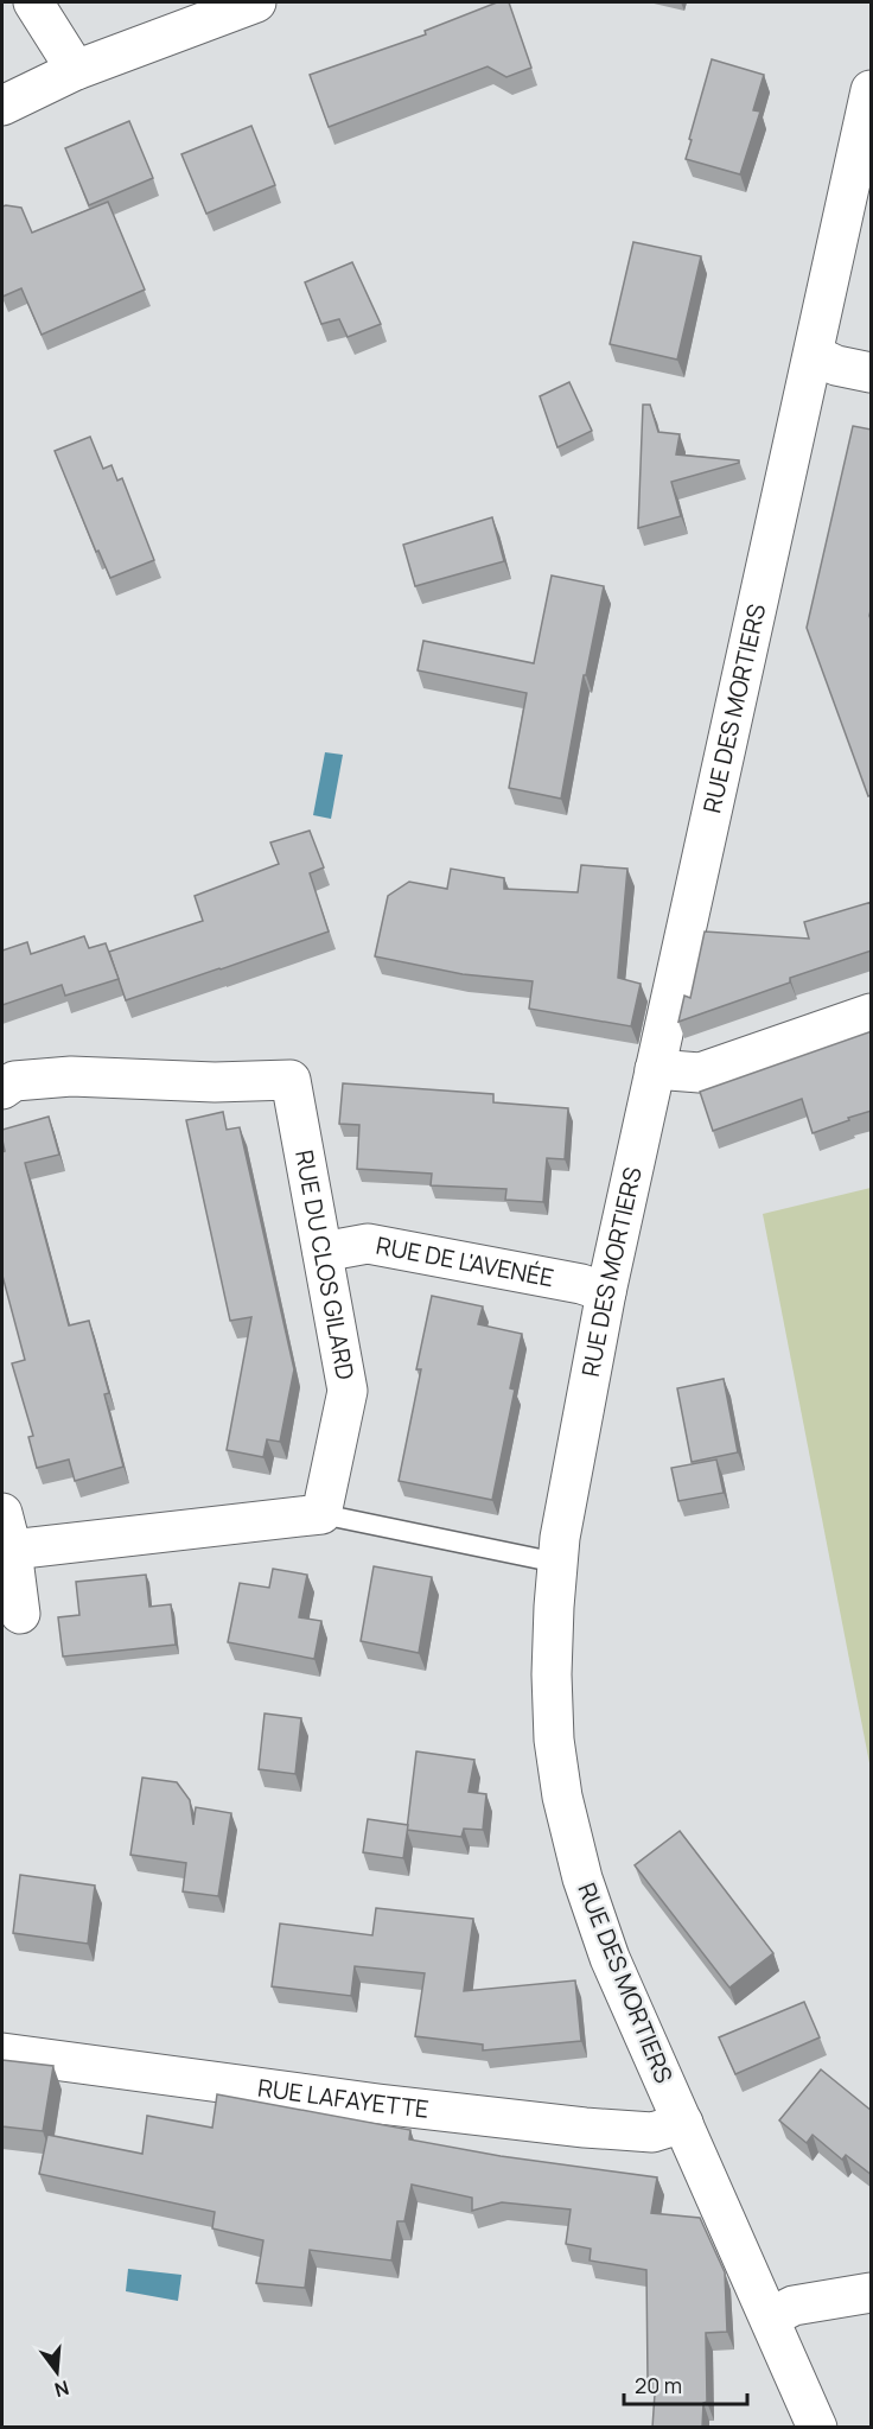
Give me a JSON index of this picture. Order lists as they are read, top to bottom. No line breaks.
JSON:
{"streets":{"street":["RUE DES MORTIERS","RUE DE L'AVENÉE","RUE DU CLOS GILARD","RUE LAFAYETTE"]},"crossings":[["RUE DES MORTIERS","RUE DE L'AVENÉE"],["RUE DES MORTIERS","RUE LAFAYETTE"],["RUE DE L'AVENÉE","RUE DU CLOS GILARD"]],"scale_bar":"20 m","north":"bottom"}
